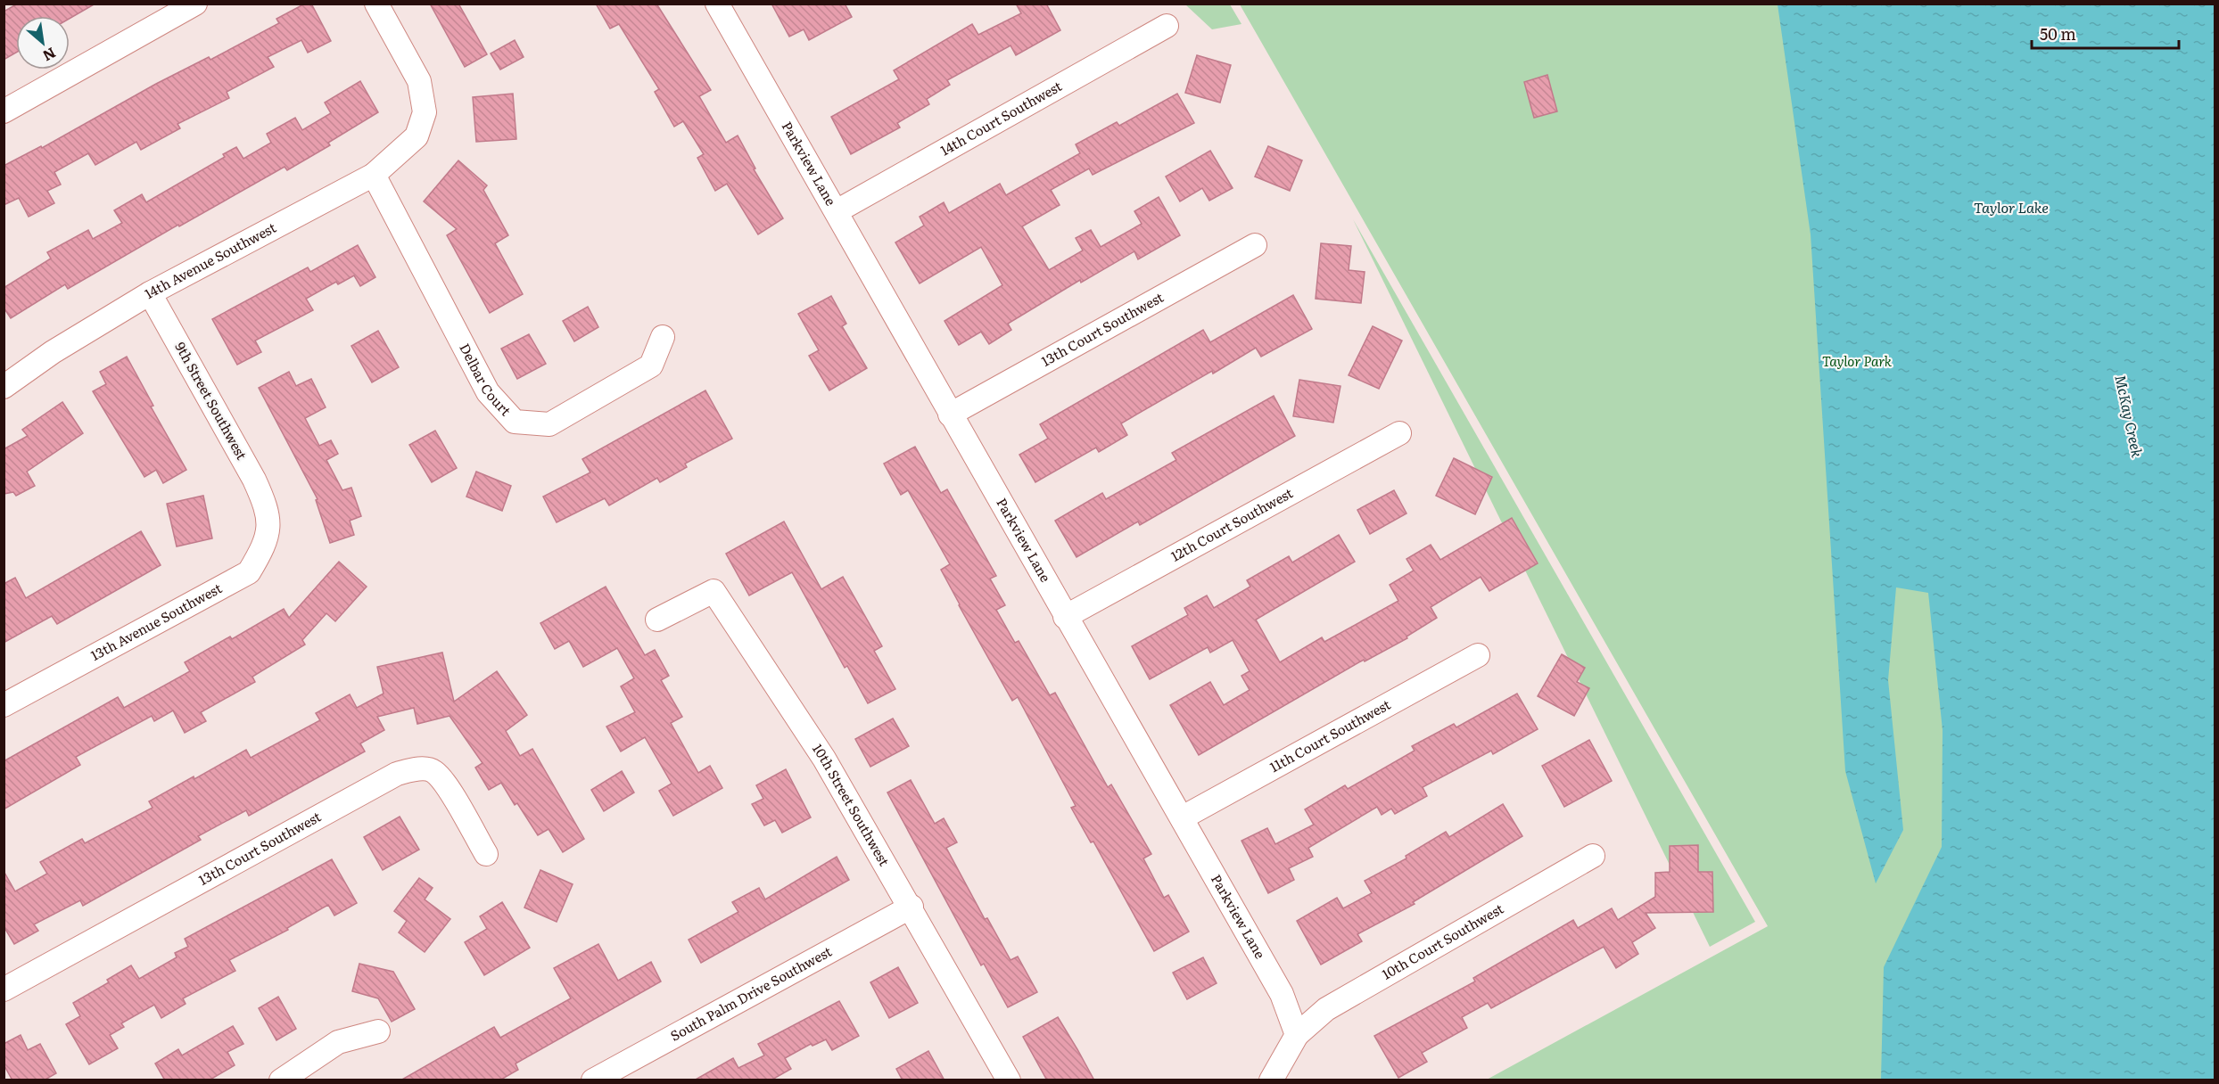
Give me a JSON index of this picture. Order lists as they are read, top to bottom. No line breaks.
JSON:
{"streets":{"street":["14th Court Southwest","Parkview Lane","14th Avenue Southwest","13th Court Southwest","Delbar Court","9th Street Southwest","12th Court Southwest","13th Avenue Southwest","11th Court Southwest","10th Street Southwest","10th Court Southwest","South Palm Drive Southwest"]},"crossings":[["14th Court Southwest","Parkview Lane"],["Parkview Lane","13th Court Southwest"],["Parkview Lane","12th Court Southwest"],["Parkview Lane","11th Court Southwest"],["Parkview Lane","10th Court Southwest"],["14th Avenue Southwest","Delbar Court"],["14th Avenue Southwest","9th Street Southwest"],["9th Street Southwest","13th Avenue Southwest"],["10th Street Southwest","South Palm Drive Southwest"]],"water":["Taylor Lake","McKay Creek"],"parks":["Taylor Park"],"scale_bar":"50 m","north":"bottom right"}
